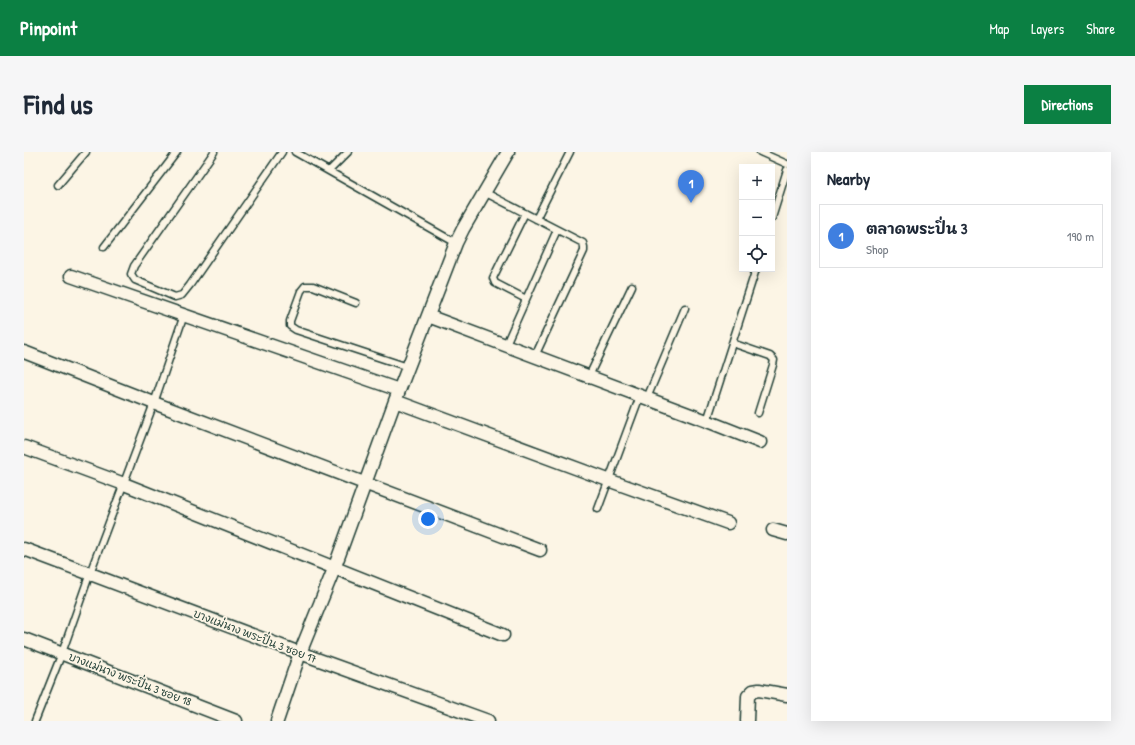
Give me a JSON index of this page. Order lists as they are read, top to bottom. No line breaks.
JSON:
{"streets":{"street":["บางแม่นาง พระปิ่น 3 ซอย 17","บางแม่นาง พระปิ่น 3 ซอย 18"]},"page":{"header":"Pinpoint","nav":["Map","Layers","Share"],"title":"Find us","buttons":"Directions","heading":"Nearby","map_buttons":["+","−"],"pins":"1","list":[{"mark":"1","name":"ตลาดพระปิ่น 3","note":"Shop","value":"190 m"}]}}
